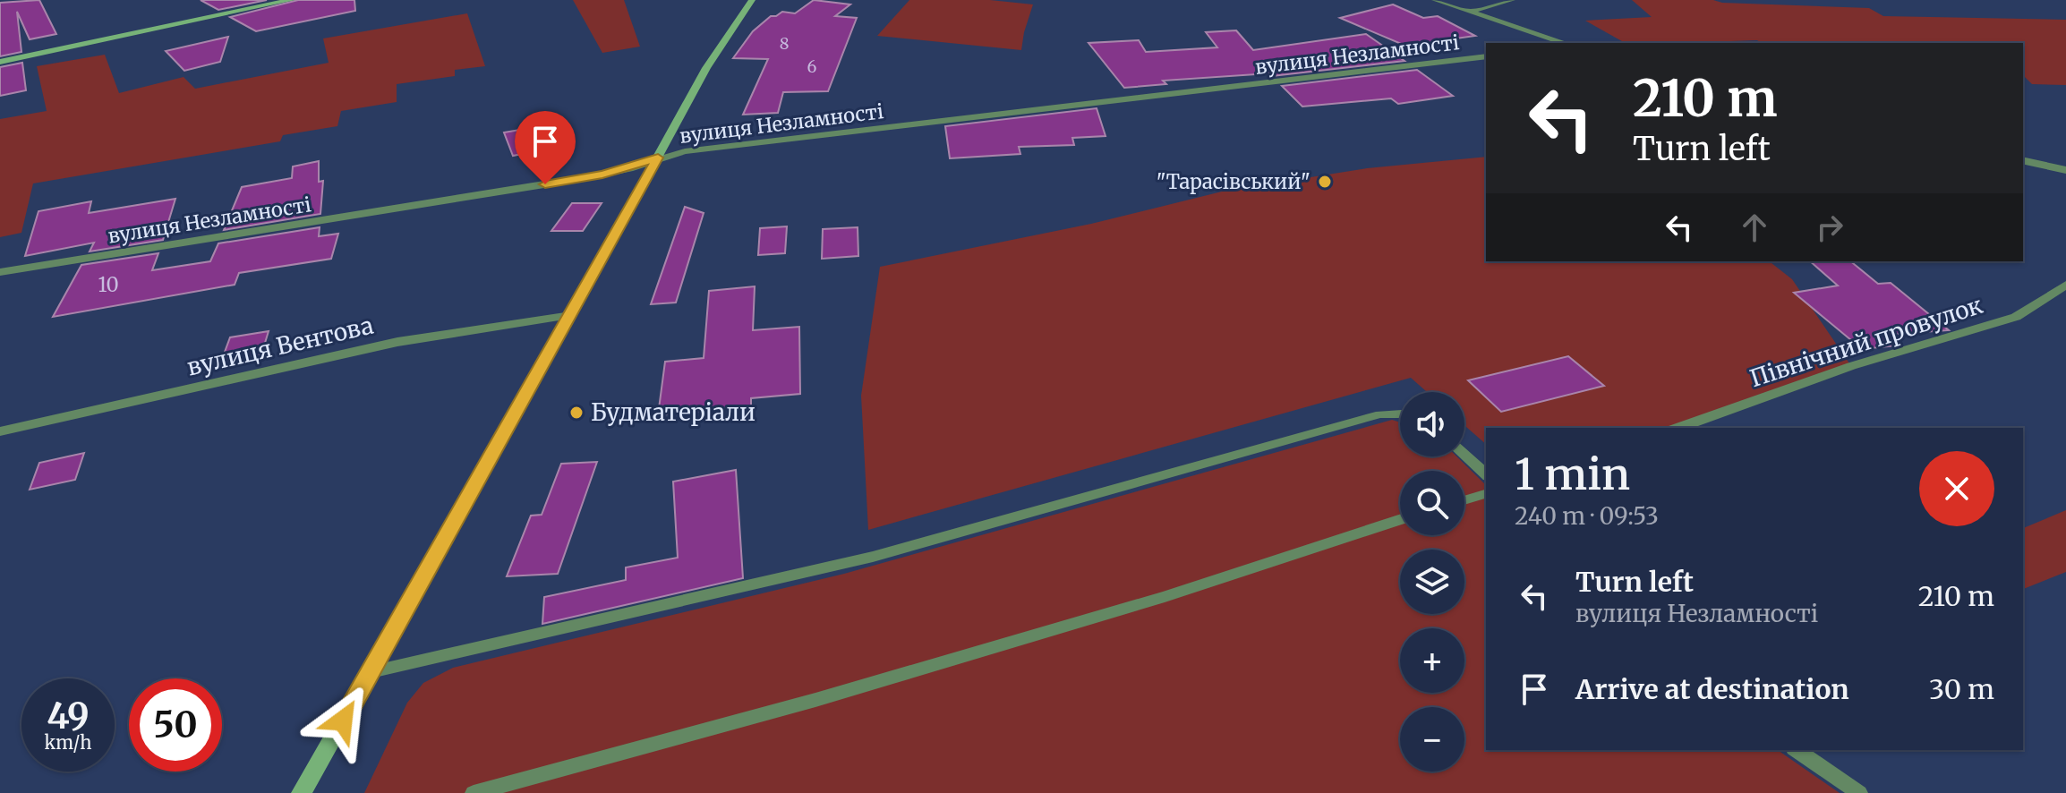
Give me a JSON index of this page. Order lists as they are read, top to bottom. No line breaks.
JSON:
{"streets":{"street":["вулиця Незламності","Північний провулок","вулиця Вентова"]},"places":["\"Тарасівський\"","Будматеріали"],"house_numbers":["8","6","10"],"page":{"turn":["210 m","Turn left"],"map_buttons":["+","−"],"heading":["1 min","240 m · 09:53"],"list":[{"name":"Turn left","note":"вулиця Незламності","value":"210 m"},{"name":"Arrive at destination","value":"30 m"}],"speed":"49 km/h","limit":"50"}}
